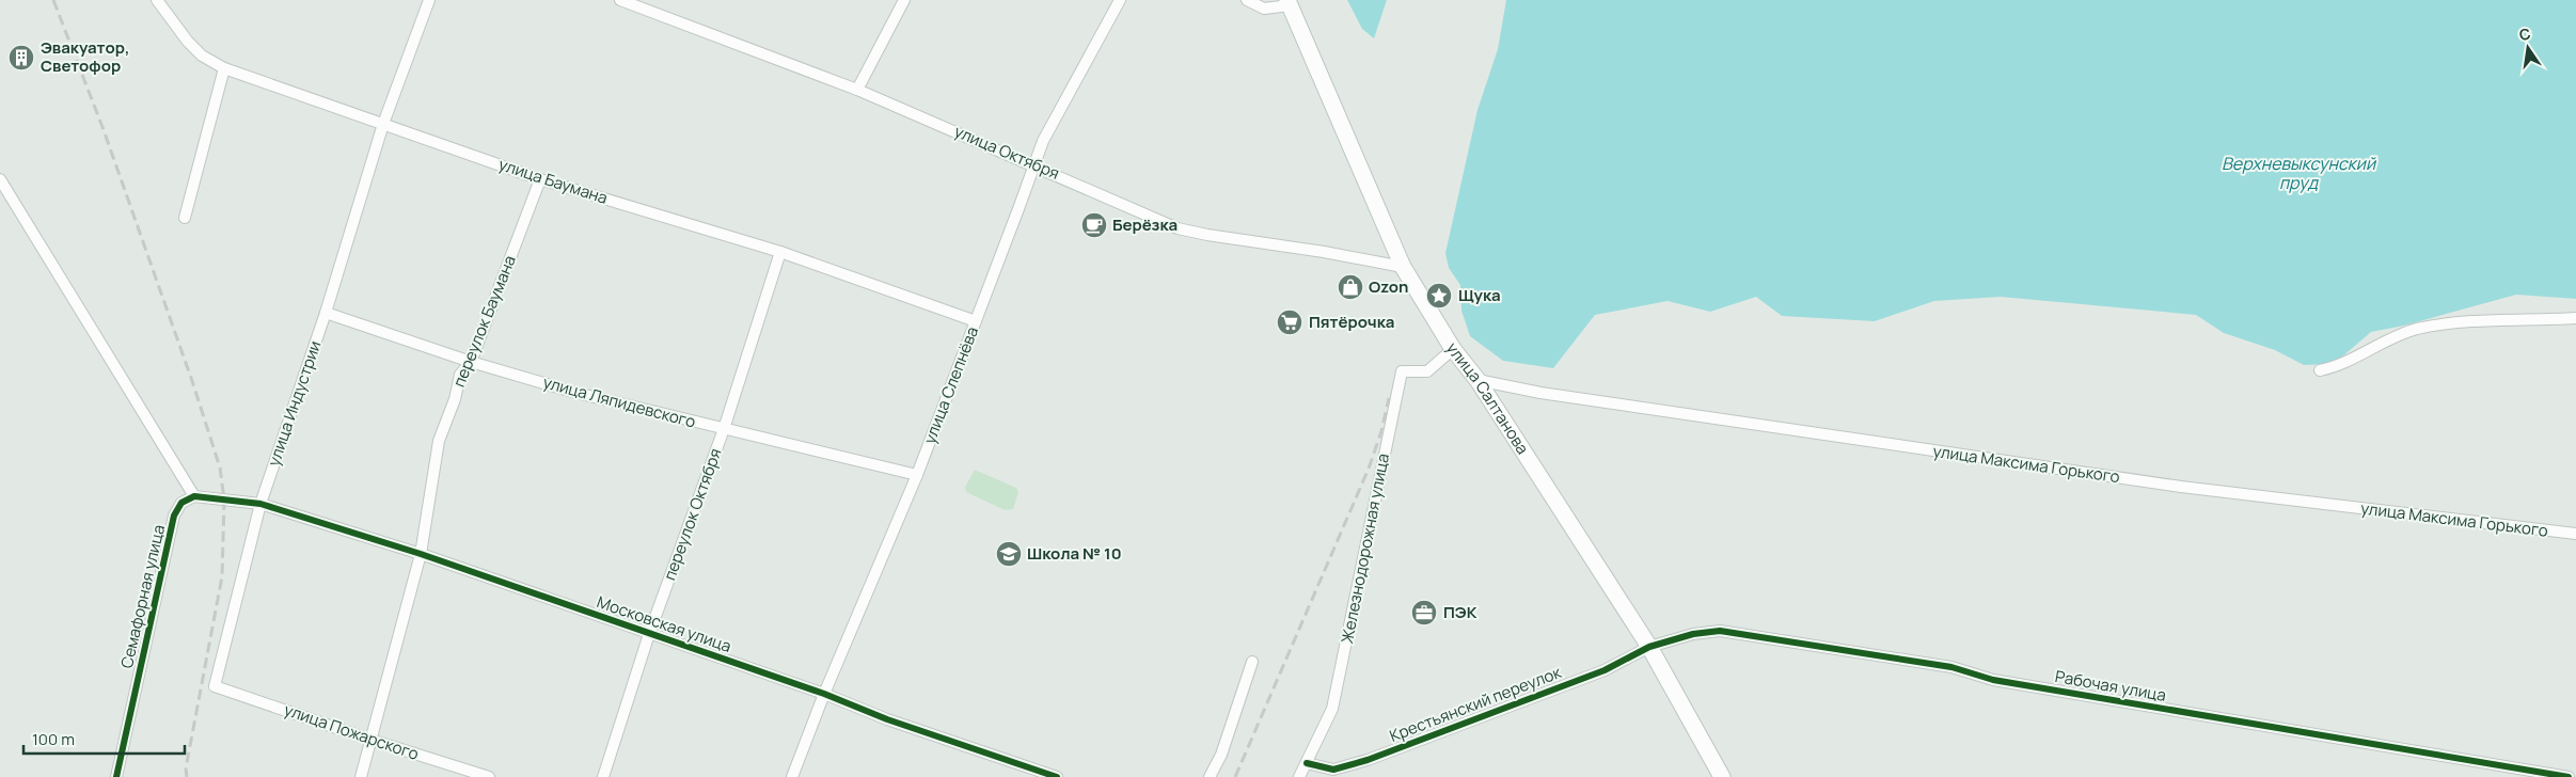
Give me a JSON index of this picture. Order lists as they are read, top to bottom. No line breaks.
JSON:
{"streets":{"main road":["улица Салтанова"],"street":["улица Октября","улица Баумана","переулок Баумана","улица Слепнёва","улица Ляпидевского","улица Индустрии","улица Максима Горького","переулок Октября","Железнодорожная улица","Семафорная улица","Московская улица","Рабочая улица","Крестьянский переулок","улица Пожарского"]},"crossings":[["улица Октября","улица Слепнёва"],["улица Октября","улица Салтанова"],["улица Баумана","переулок Баумана"],["улица Баумана","улица Слепнёва"],["улица Баумана","улица Индустрии"],["улица Баумана","переулок Октября"],["переулок Баумана","улица Ляпидевского"],["переулок Баумана","Московская улица"],["переулок Баумана","улица Пожарского"],["улица Слепнёва","улица Ляпидевского"],["улица Слепнёва","Московская улица"],["улица Салтанова","улица Максима Горького"],["улица Салтанова","Железнодорожная улица"],["улица Салтанова","Рабочая улица"],["улица Салтанова","Крестьянский переулок"],["улица Ляпидевского","улица Индустрии"],["улица Ляпидевского","переулок Октября"],["улица Индустрии","Московская улица"],["улица Индустрии","улица Пожарского"],["переулок Октября","Московская улица"],["Железнодорожная улица","Крестьянский переулок"],["Рабочая улица","Крестьянский переулок"]],"water":["Верхневыксунский пруд"],"places":{"building":["Эвакуатор, Светофор"],"cafe":["Берёзка"],"shop":["Ozon"],"place":["Щука"],"supermarket":["Пятёрочка"],"school or university":["Школа № 10"],"office":["ПЭК"]},"scale_bar":"100 m","north":"top"}
